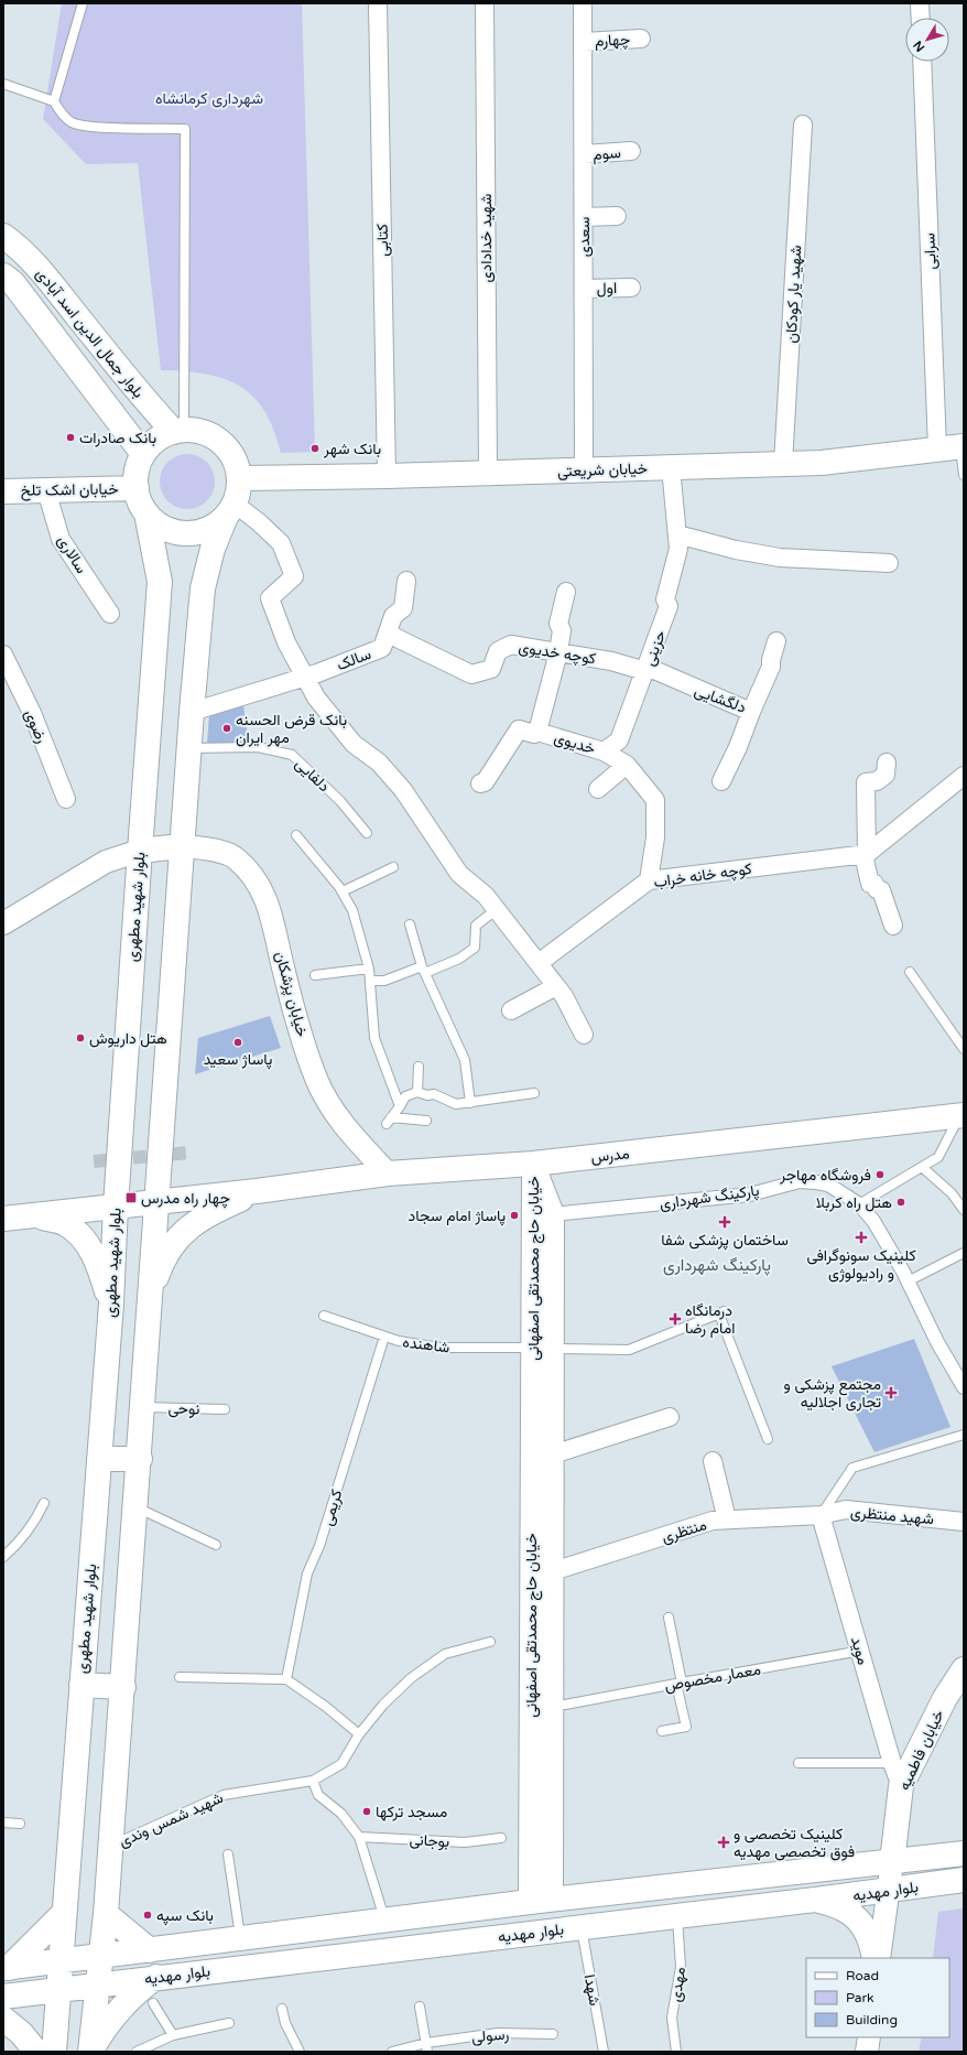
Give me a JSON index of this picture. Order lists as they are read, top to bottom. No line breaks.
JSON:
{"streets":{"main road":["بلوار جمال الدین اسد آبادی","خیابان شریعتی","خیابان اشک تلخ","بلوار شهید مطهری","مدرس","خیابان فاطمیه","بلوار مهدیه"],"street":["چهارم","سوم","سعدی","شهید خدادادی","کتابی","سرابی","اول","شهید یار کودکان","سالاری","حزینی","کوچه خدیوی","سالک","دلگشایی","رضوی","خدیوی","کوچه خانه خراب","خیابان پزشکان","پارکینگ شهرداری","خیابان حاج محمدتقی اصفهانی","شهید منتظری","منتظری","موید"],"lane":["دلفایی","شاهنده","نوحی","کریمی","معمار مخصوص","شهید شمس وندی","بوجانی","مهدی","شهدا","رسولی"]},"crossings":[["چهارم","سعدی"],["سوم","سعدی"],["سعدی","اول"],["سعدی","خیابان شریعتی"],["شهید خدادادی","خیابان شریعتی"],["کتابی","خیابان شریعتی"],["سرابی","خیابان شریعتی"],["شهید یار کودکان","خیابان شریعتی"],["بلوار جمال الدین اسد آبادی","خیابان شریعتی"],["بلوار جمال الدین اسد آبادی","خیابان اشک تلخ"],["بلوار جمال الدین اسد آبادی","بلوار شهید مطهری"],["خیابان شریعتی","خیابان اشک تلخ"],["خیابان شریعتی","حزینی"],["خیابان شریعتی","بلوار شهید مطهری"],["خیابان اشک تلخ","سالاری"],["خیابان اشک تلخ","بلوار شهید مطهری"],["حزینی","کوچه خدیوی"],["حزینی","دلگشایی"],["حزینی","خدیوی"],["کوچه خدیوی","سالک"],["کوچه خدیوی","دلگشایی"],["کوچه خدیوی","خدیوی"],["خدیوی","کوچه خانه خراب"],["بلوار شهید مطهری","مدرس"],["بلوار شهید مطهری","بلوار مهدیه"],["خیابان پزشکان","مدرس"],["مدرس","خیابان حاج محمدتقی اصفهانی"],["پارکینگ شهرداری","خیابان حاج محمدتقی اصفهانی"],["خیابان حاج محمدتقی اصفهانی","شاهنده"],["خیابان حاج محمدتقی اصفهانی","منتظری"],["خیابان حاج محمدتقی اصفهانی","بلوار مهدیه"],["شاهنده","کریمی"],["شهید منتظری","منتظری"],["شهید منتظری","موید"],["منتظری","موید"],["موید","معمار مخصوص"],["موید","خیابان فاطمیه"],["خیابان فاطمیه","بلوار مهدیه"],["بلوار مهدیه","مهدی"],["بلوار مهدیه","شهدا"]],"districts":["پارکینگ شهرداری"],"parks":["شهرداری کرمانشاه"],"places":{"other":["بانک صادرات","بانک شهر","بانک قرض الحسنه مهر ایران","هتل داریوش","پاساژ سعید","فروشگاه مهاجر","هتل راه کربلا","پاساژ امام سجاد","مسجد ترکها","بانک سپه"],"transit":["چهار راه مدرس"],"health":["ساختمان پزشکی شفا","کلینیک سونوگرافی و رادیولوژی","درمانگاه امام رضا","مجتمع پزشکی و تجاری اجلالیه","کلینیک تخصصی و فوق تخصصی مهدیه"]},"legend":["Road","Park","Building"],"north":"bottom left"}
